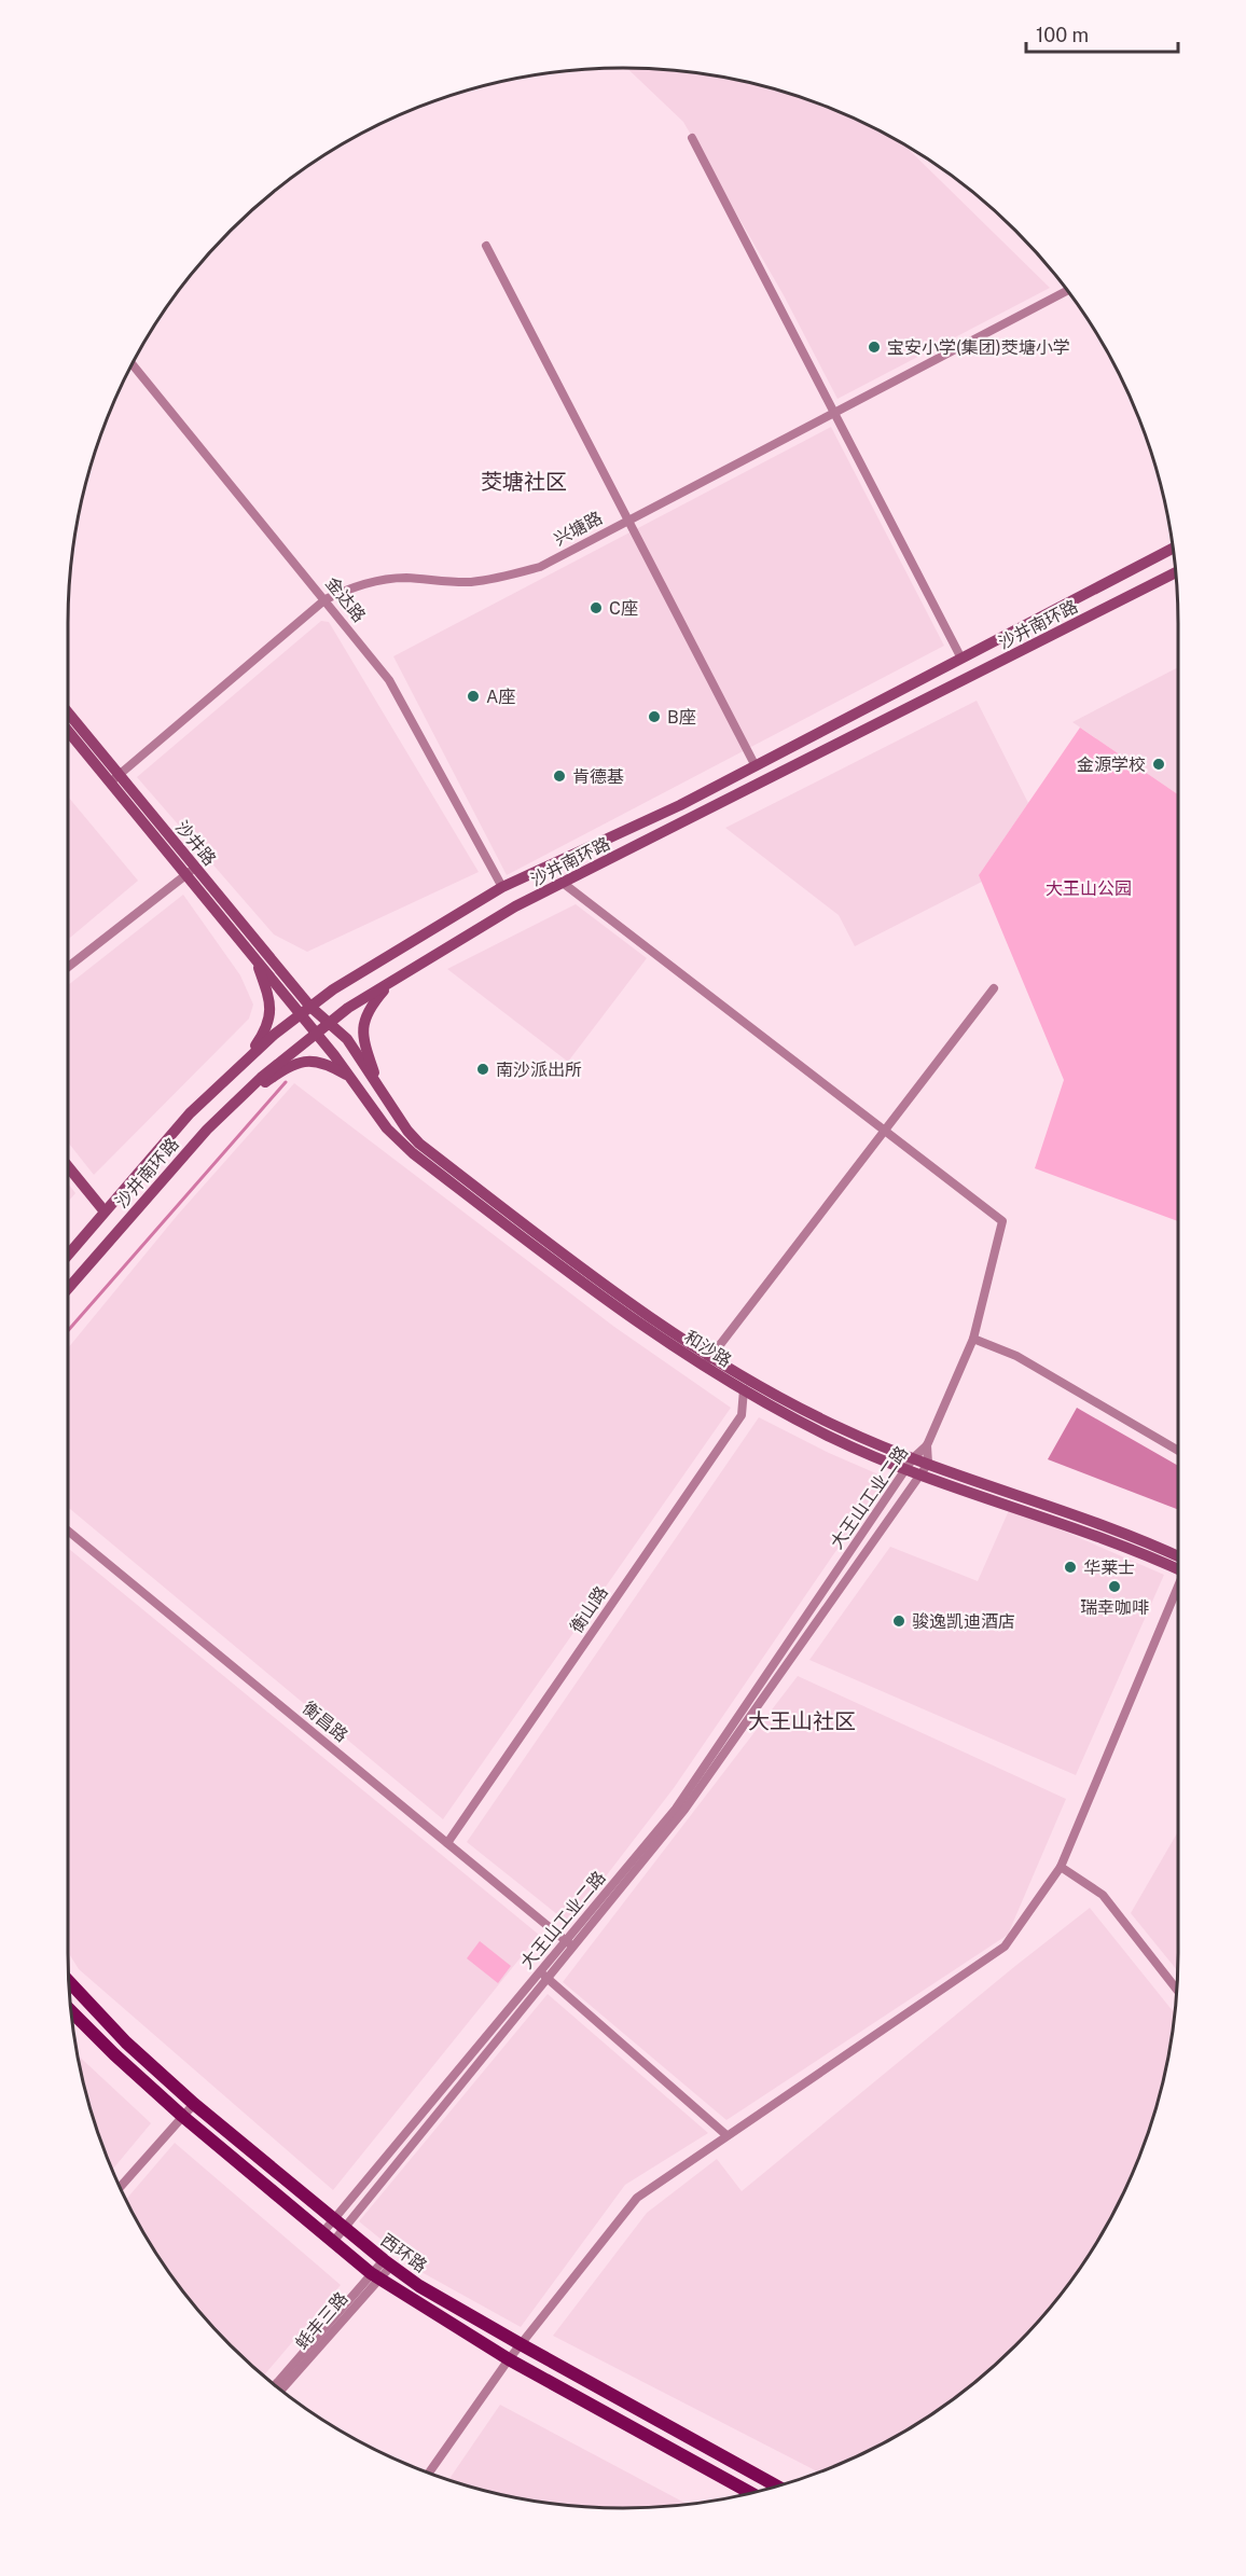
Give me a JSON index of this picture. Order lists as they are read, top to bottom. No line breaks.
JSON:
{"streets":{"main road":["沙井南环路","沙井路","和沙路","西环路"],"street":["兴塘路","金达路","大王山工业二路","衡山路","衡昌路","蚝丰三路"]},"crossings":[["兴塘路","金达路"],["兴塘路","沙井路"],["金达路","沙井南环路"],["沙井南环路","沙井路"],["沙井南环路","和沙路"],["沙井路","和沙路"],["和沙路","大王山工业二路"],["和沙路","衡山路"],["大王山工业二路","衡昌路"],["大王山工业二路","西环路"],["衡山路","衡昌路"],["西环路","蚝丰三路"]],"districts":["茭塘社区","大王山社区"],"parks":["大王山公园"],"places":["宝安小学(集团)茭塘小学","C座","A座","B座","金源学校","肯德基","南沙派出所","华莱士","瑞幸咖啡","骏逸凯迪酒店"],"scale_bar":"100 m"}
